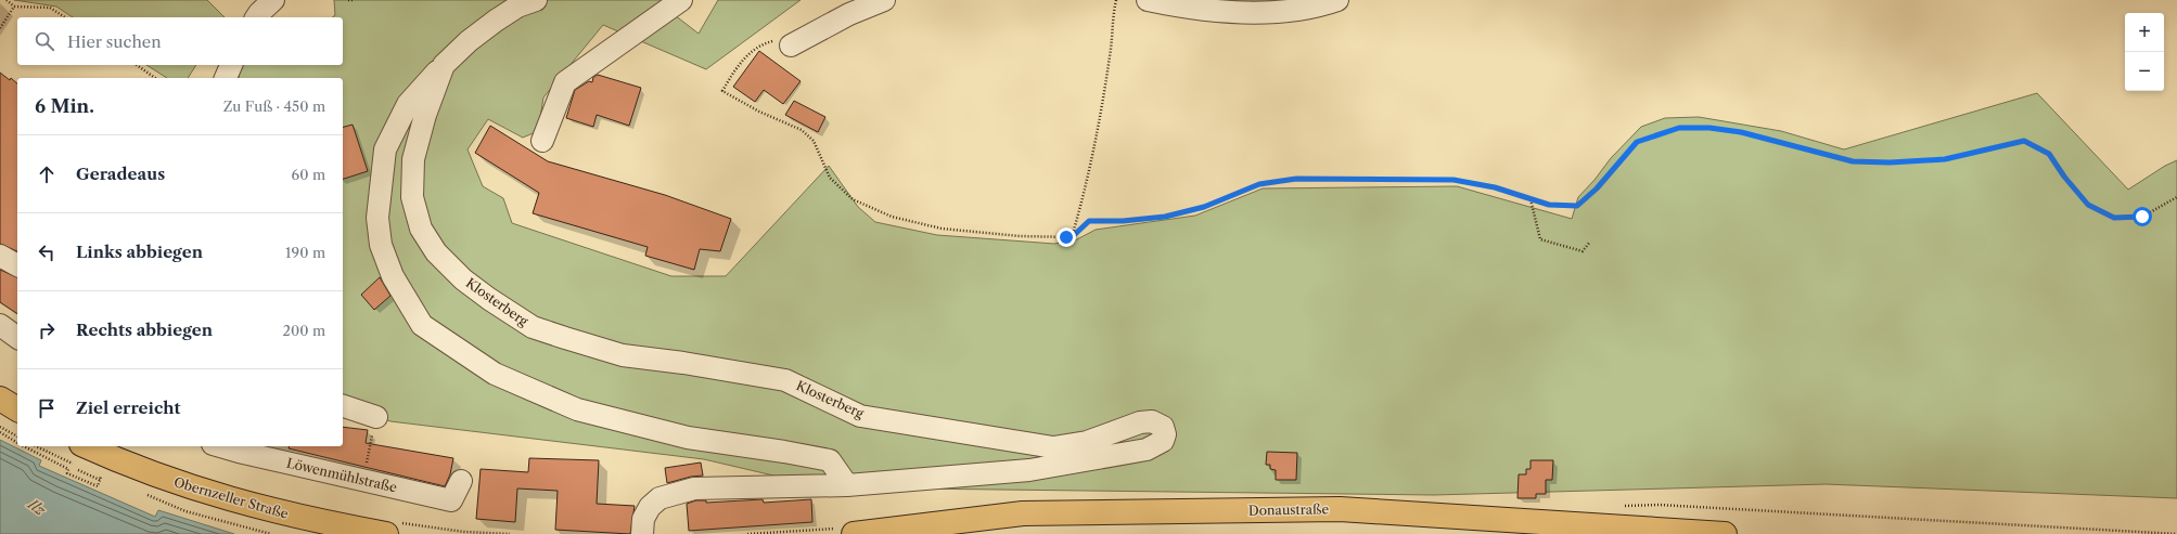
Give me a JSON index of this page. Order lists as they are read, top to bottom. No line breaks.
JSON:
{"streets":{"main road":["Obernzeller Straße","Donaustraße"],"street":["Klosterberg","Löwenmühlstraße"]},"water":["Ilz"],"page":{"map_buttons":["+","−"],"search":"Hier suchen","heading":["6 Min.","Zu Fuß · 450 m"],"list":[["Geradeaus","60 m"],["Links abbiegen","190 m"],["Rechts abbiegen","200 m"],"Ziel erreicht"]}}
